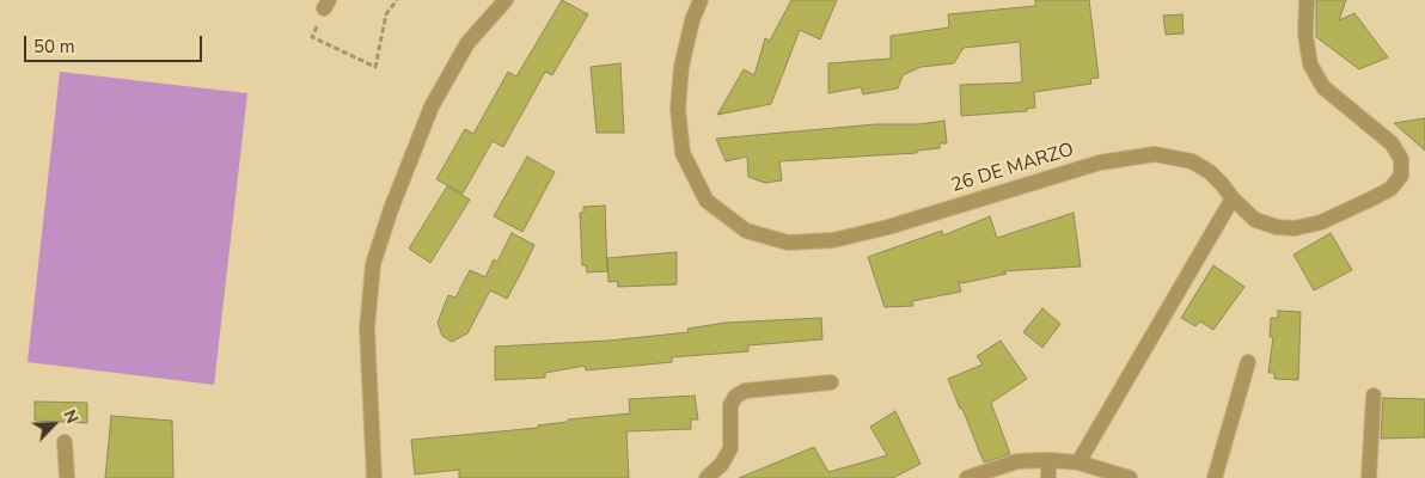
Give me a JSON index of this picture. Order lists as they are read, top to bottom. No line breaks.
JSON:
{"streets":{"street":["26 DE MARZO"]},"scale_bar":"50 m","north":"top right"}
